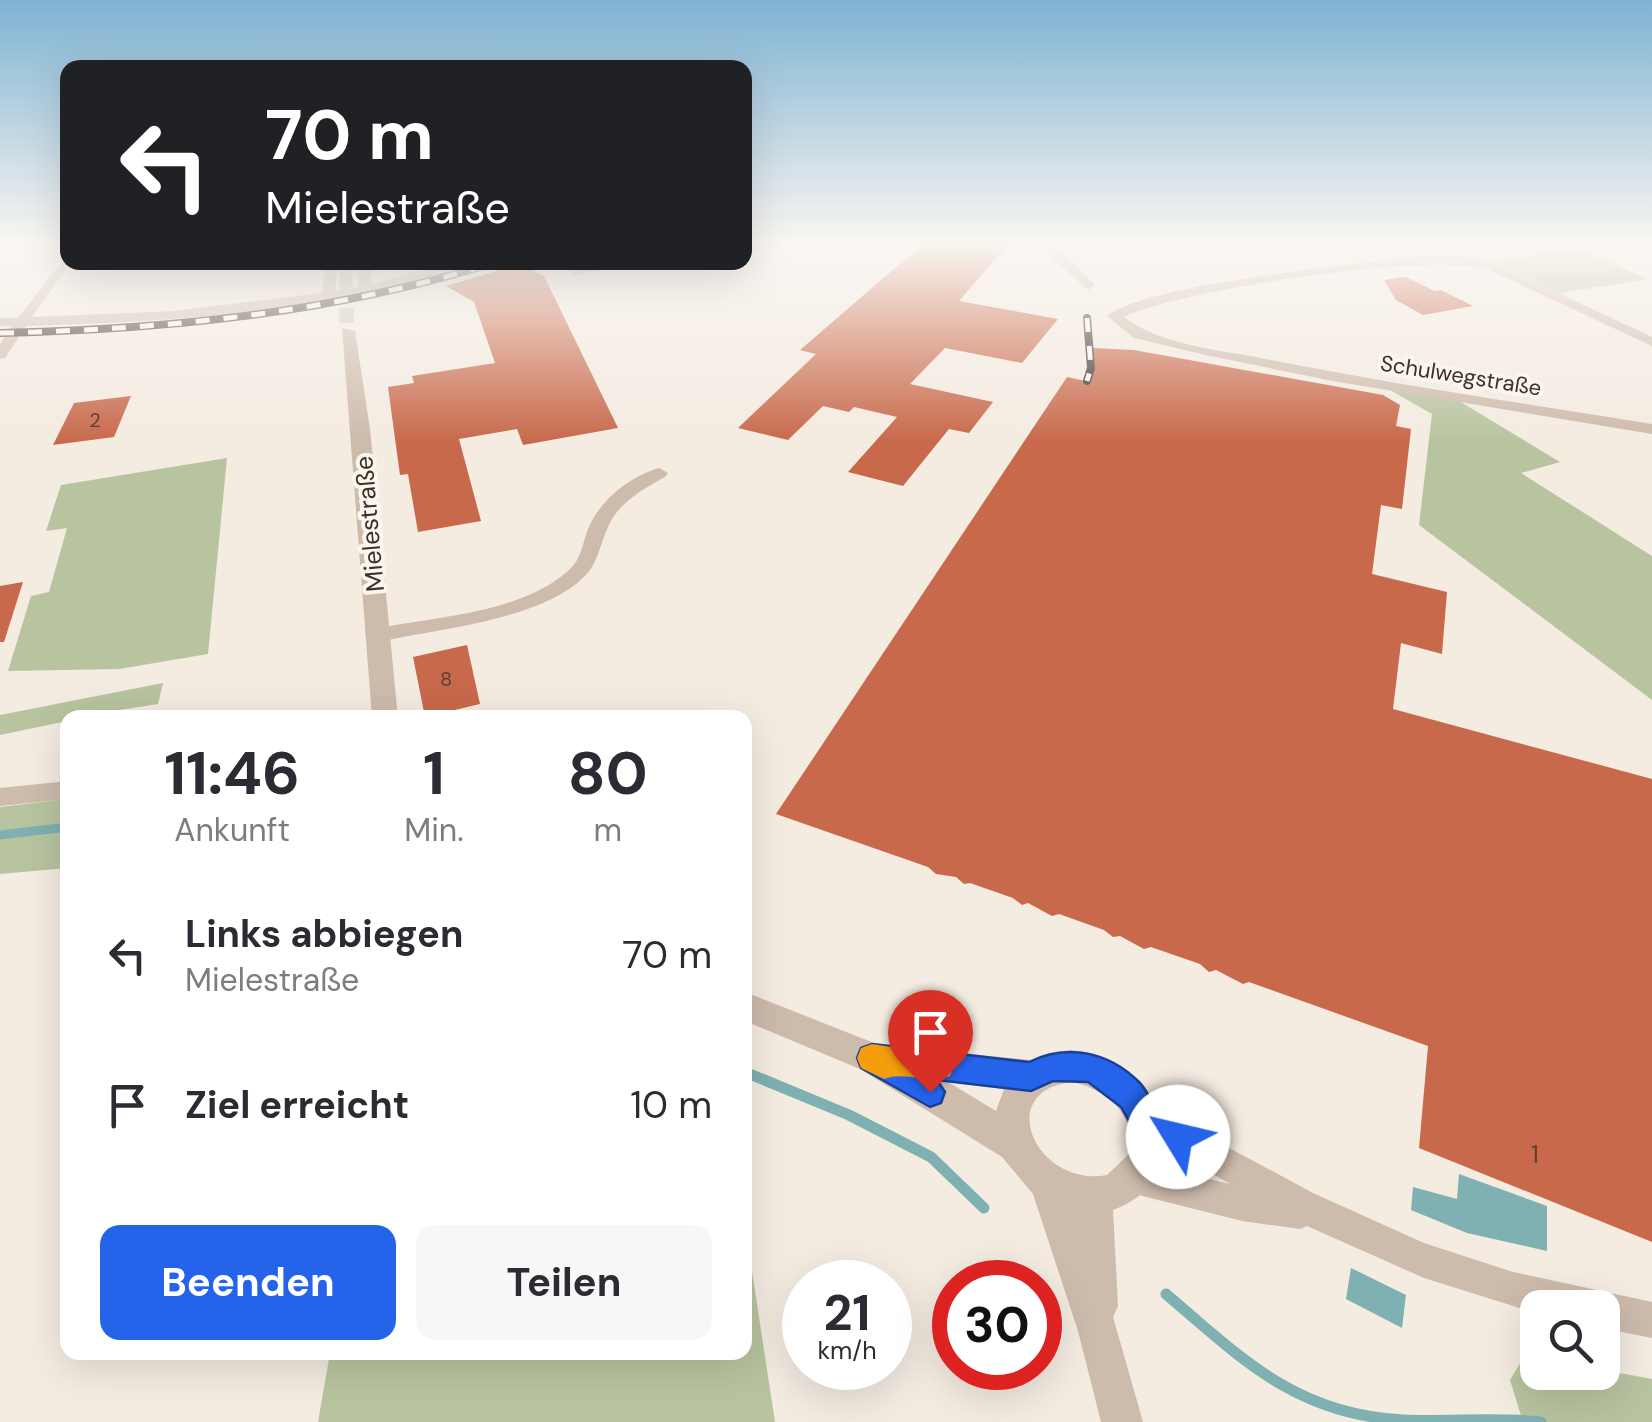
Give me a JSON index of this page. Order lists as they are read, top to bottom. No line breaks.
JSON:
{"streets":{"street":["Schulwegstraße","Mielestraße"]},"house_numbers":["2","8","1"],"page":{"turn":["70 m","Mielestraße"],"eta":["11:46","Ankunft","1","Min.","80","m"],"list":[{"name":"Links abbiegen","note":"Mielestraße","value":"70 m"},{"name":"Ziel erreicht","value":"10 m"}],"buttons":["Beenden","Teilen"],"speed":"21 km/h","limit":"30"}}
